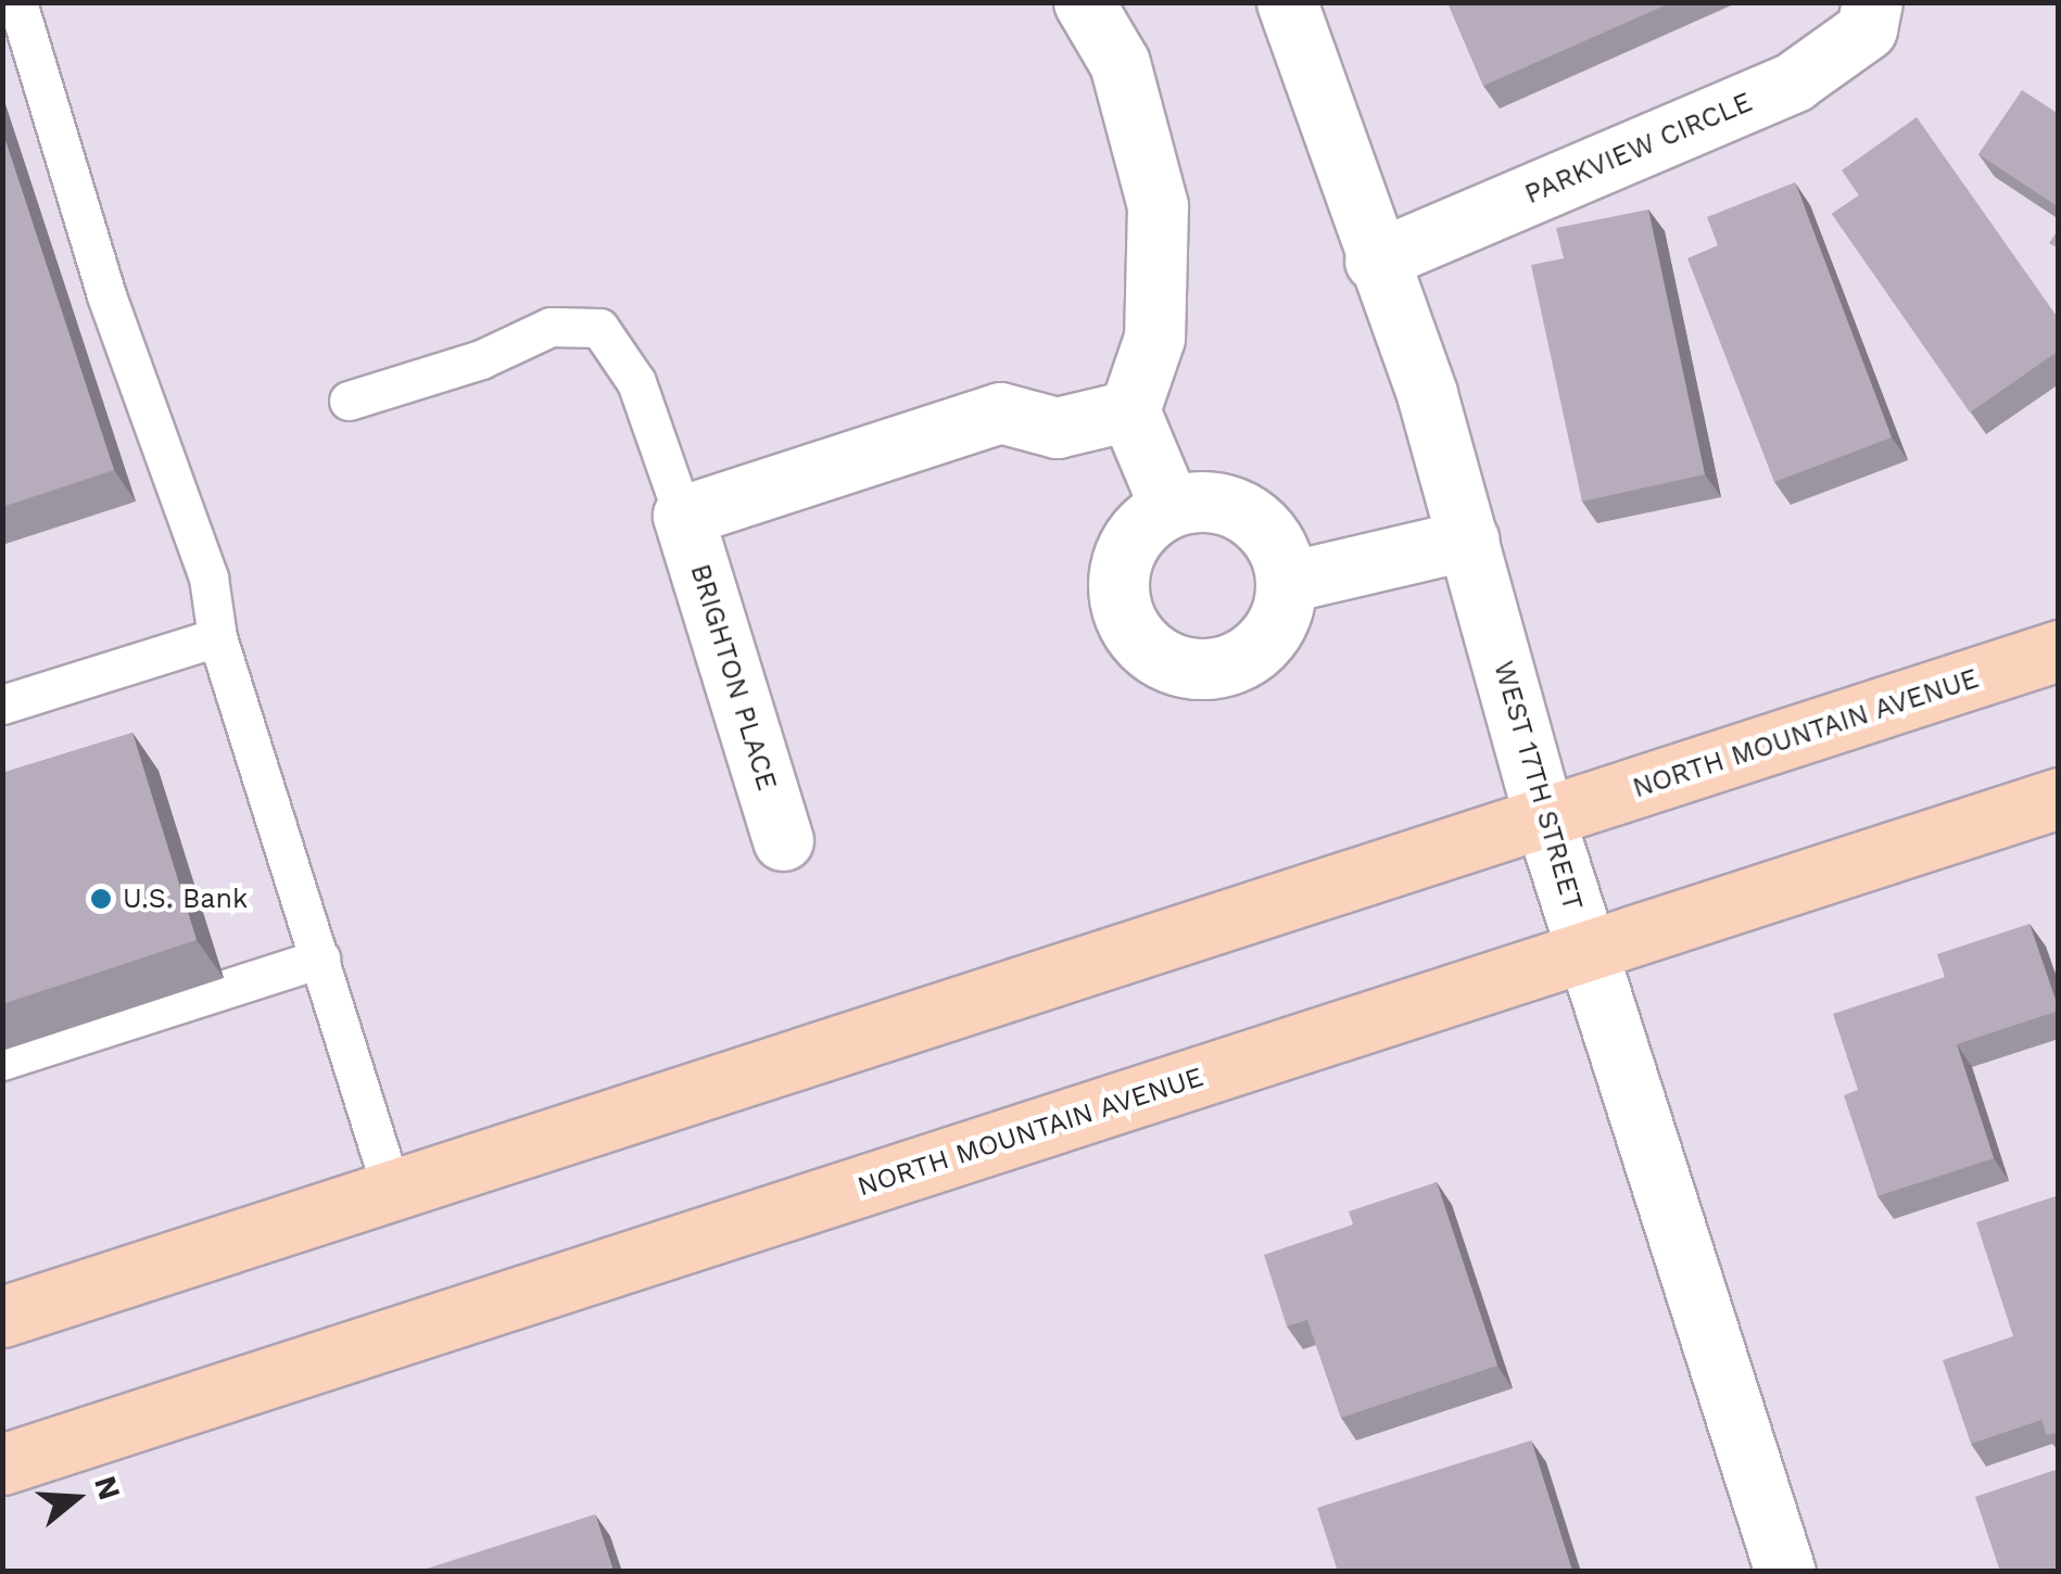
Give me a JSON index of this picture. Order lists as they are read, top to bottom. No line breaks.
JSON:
{"streets":{"main road":["NORTH MOUNTAIN AVENUE"],"street":["PARKVIEW CIRCLE","BRIGHTON PLACE","WEST 17TH STREET"]},"crossings":[["PARKVIEW CIRCLE","WEST 17TH STREET"],["NORTH MOUNTAIN AVENUE","WEST 17TH STREET"]],"places":["U.S. Bank"],"north":"right"}
